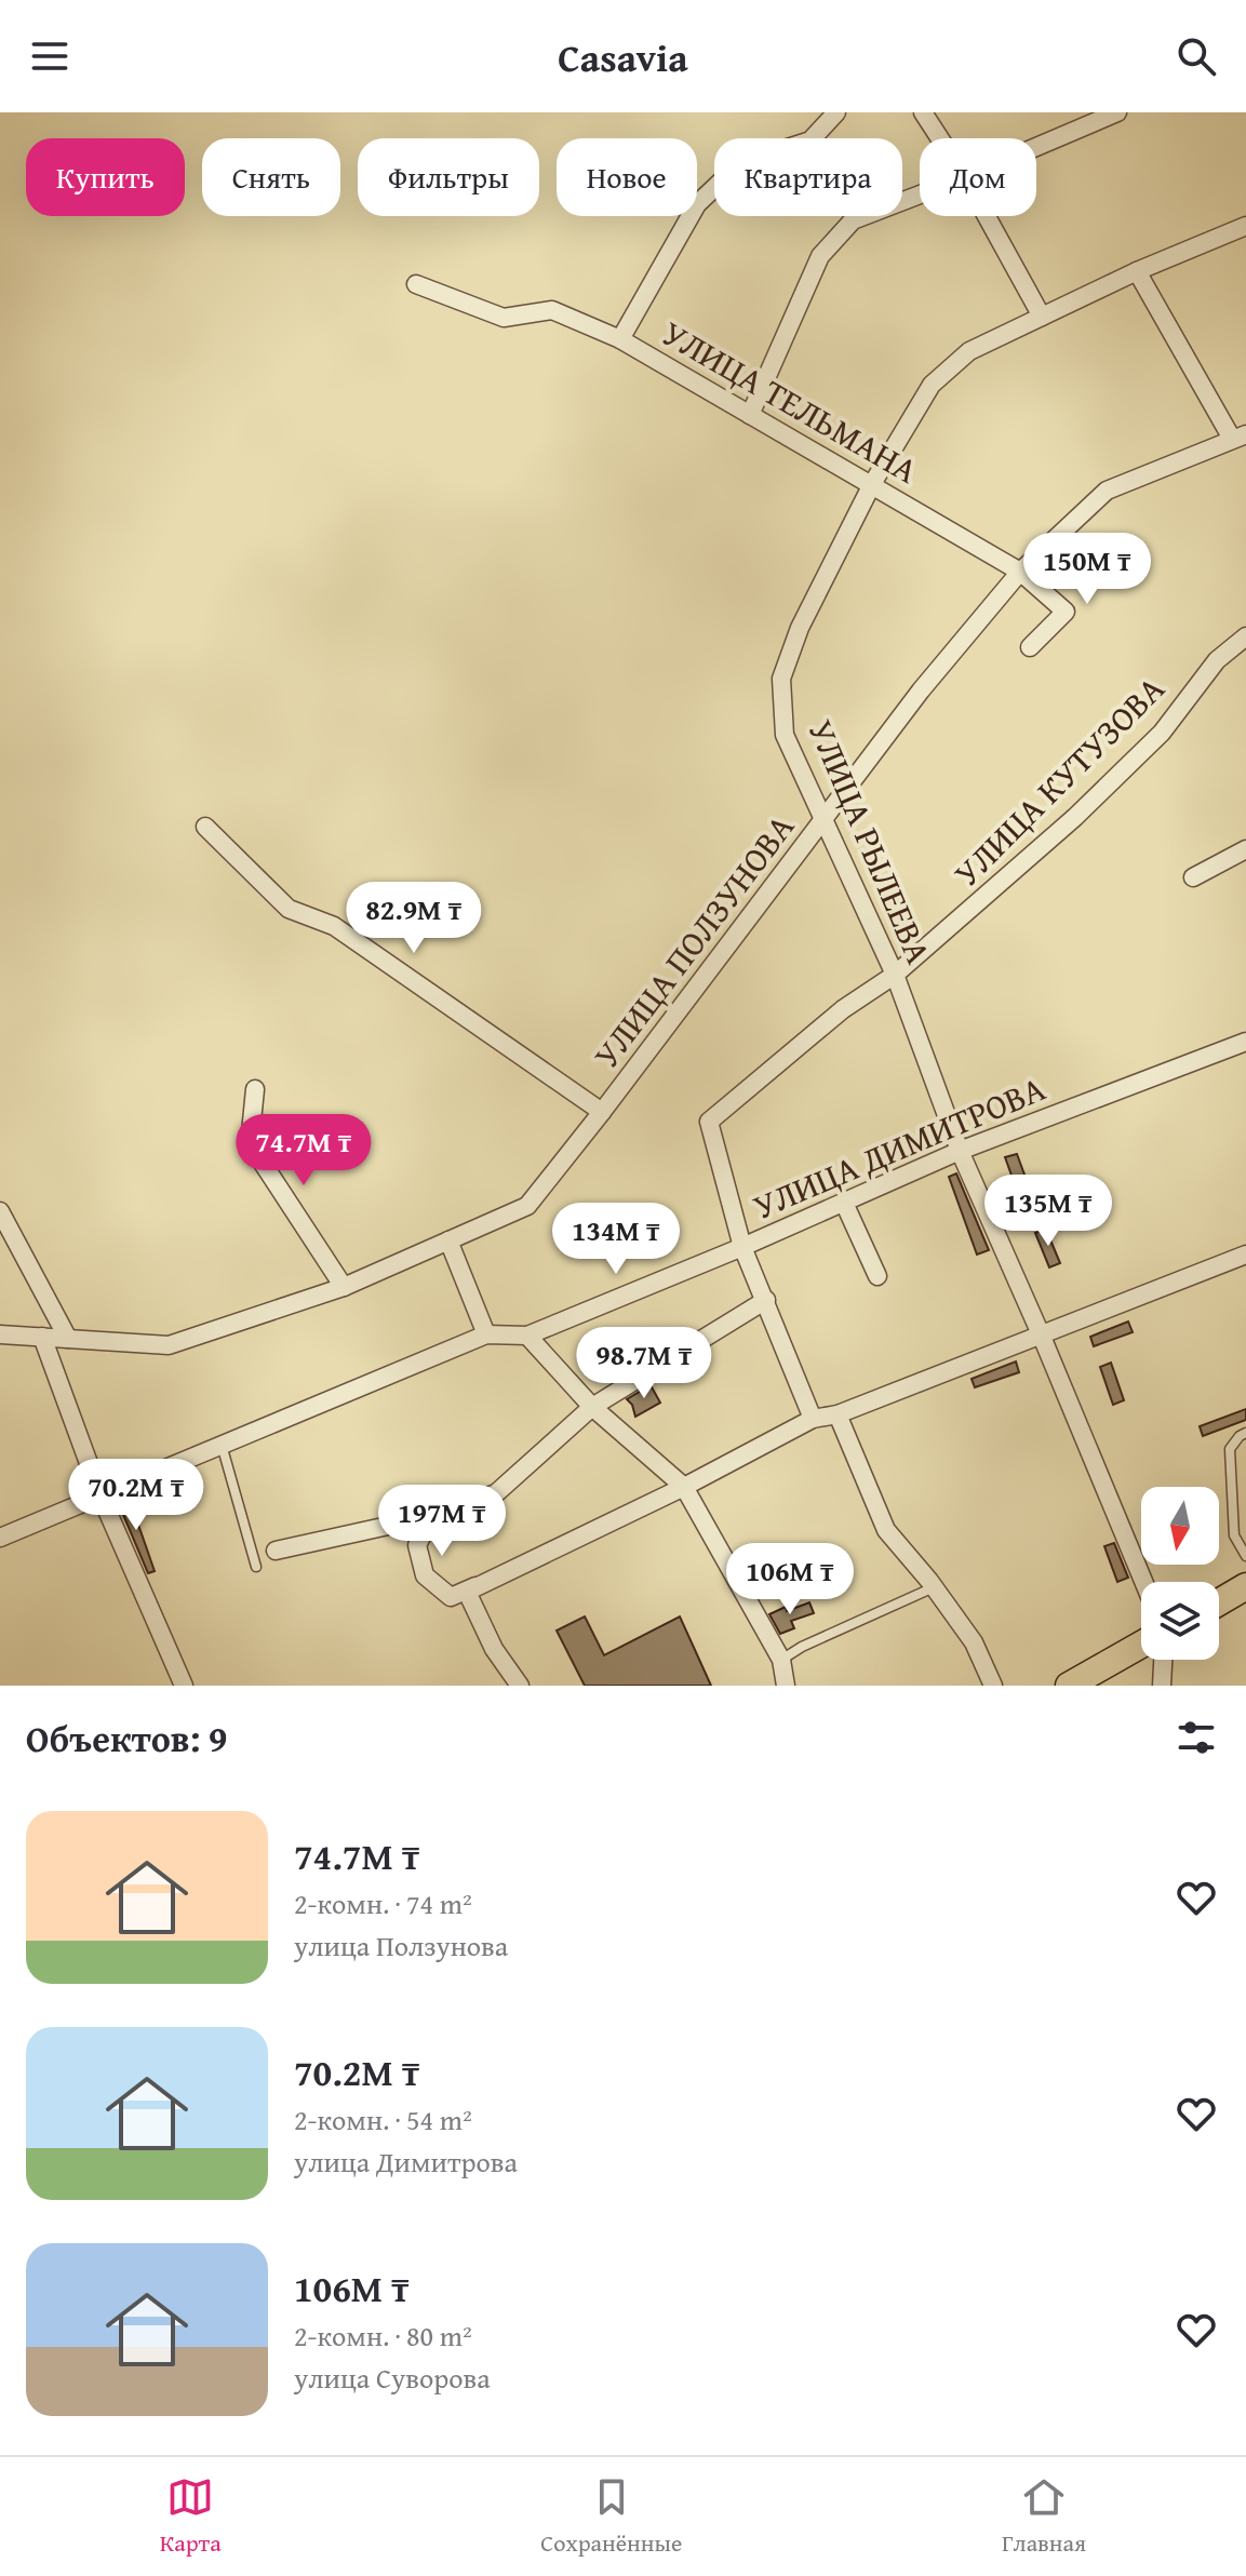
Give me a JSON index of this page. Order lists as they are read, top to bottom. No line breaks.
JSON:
{"streets":{"street":["УЛИЦА ТЕЛЬМАНА","УЛИЦА КУТУЗОВА","УЛИЦА РЫЛЕЕВА","УЛИЦА ПОЛЗУНОВА","УЛИЦА ДИМИТРОВА"]},"crossings":[["УЛИЦА ТЕЛЬМАНА","УЛИЦА РЫЛЕЕВА"],["УЛИЦА ТЕЛЬМАНА","УЛИЦА ПОЛЗУНОВА"],["УЛИЦА КУТУЗОВА","УЛИЦА РЫЛЕЕВА"],["УЛИЦА КУТУЗОВА","УЛИЦА ДИМИТРОВА"],["УЛИЦА РЫЛЕЕВА","УЛИЦА ПОЛЗУНОВА"],["УЛИЦА РЫЛЕЕВА","УЛИЦА ДИМИТРОВА"]],"north":"bottom","page":{"header":"Casavia","chip":["Купить","Снять","Фильтры","Новое","Квартира","Дом"],"price":["150M ₸","82.9M ₸","74.7M ₸","135M ₸","134M ₸","98.7M ₸","70.2M ₸","197M ₸","106M ₸"],"heading":"Объектов: 9","list":[{"name":"74.7M ₸","note":"2-комн. · 74 m² · улица Ползунова"},{"name":"70.2M ₸","note":"2-комн. · 54 m² · улица Димитрова"},{"name":"106M ₸","note":"2-комн. · 80 m² · улица Суворова"}],"tabs":["Карта","Сохранённые","Главная"]}}
